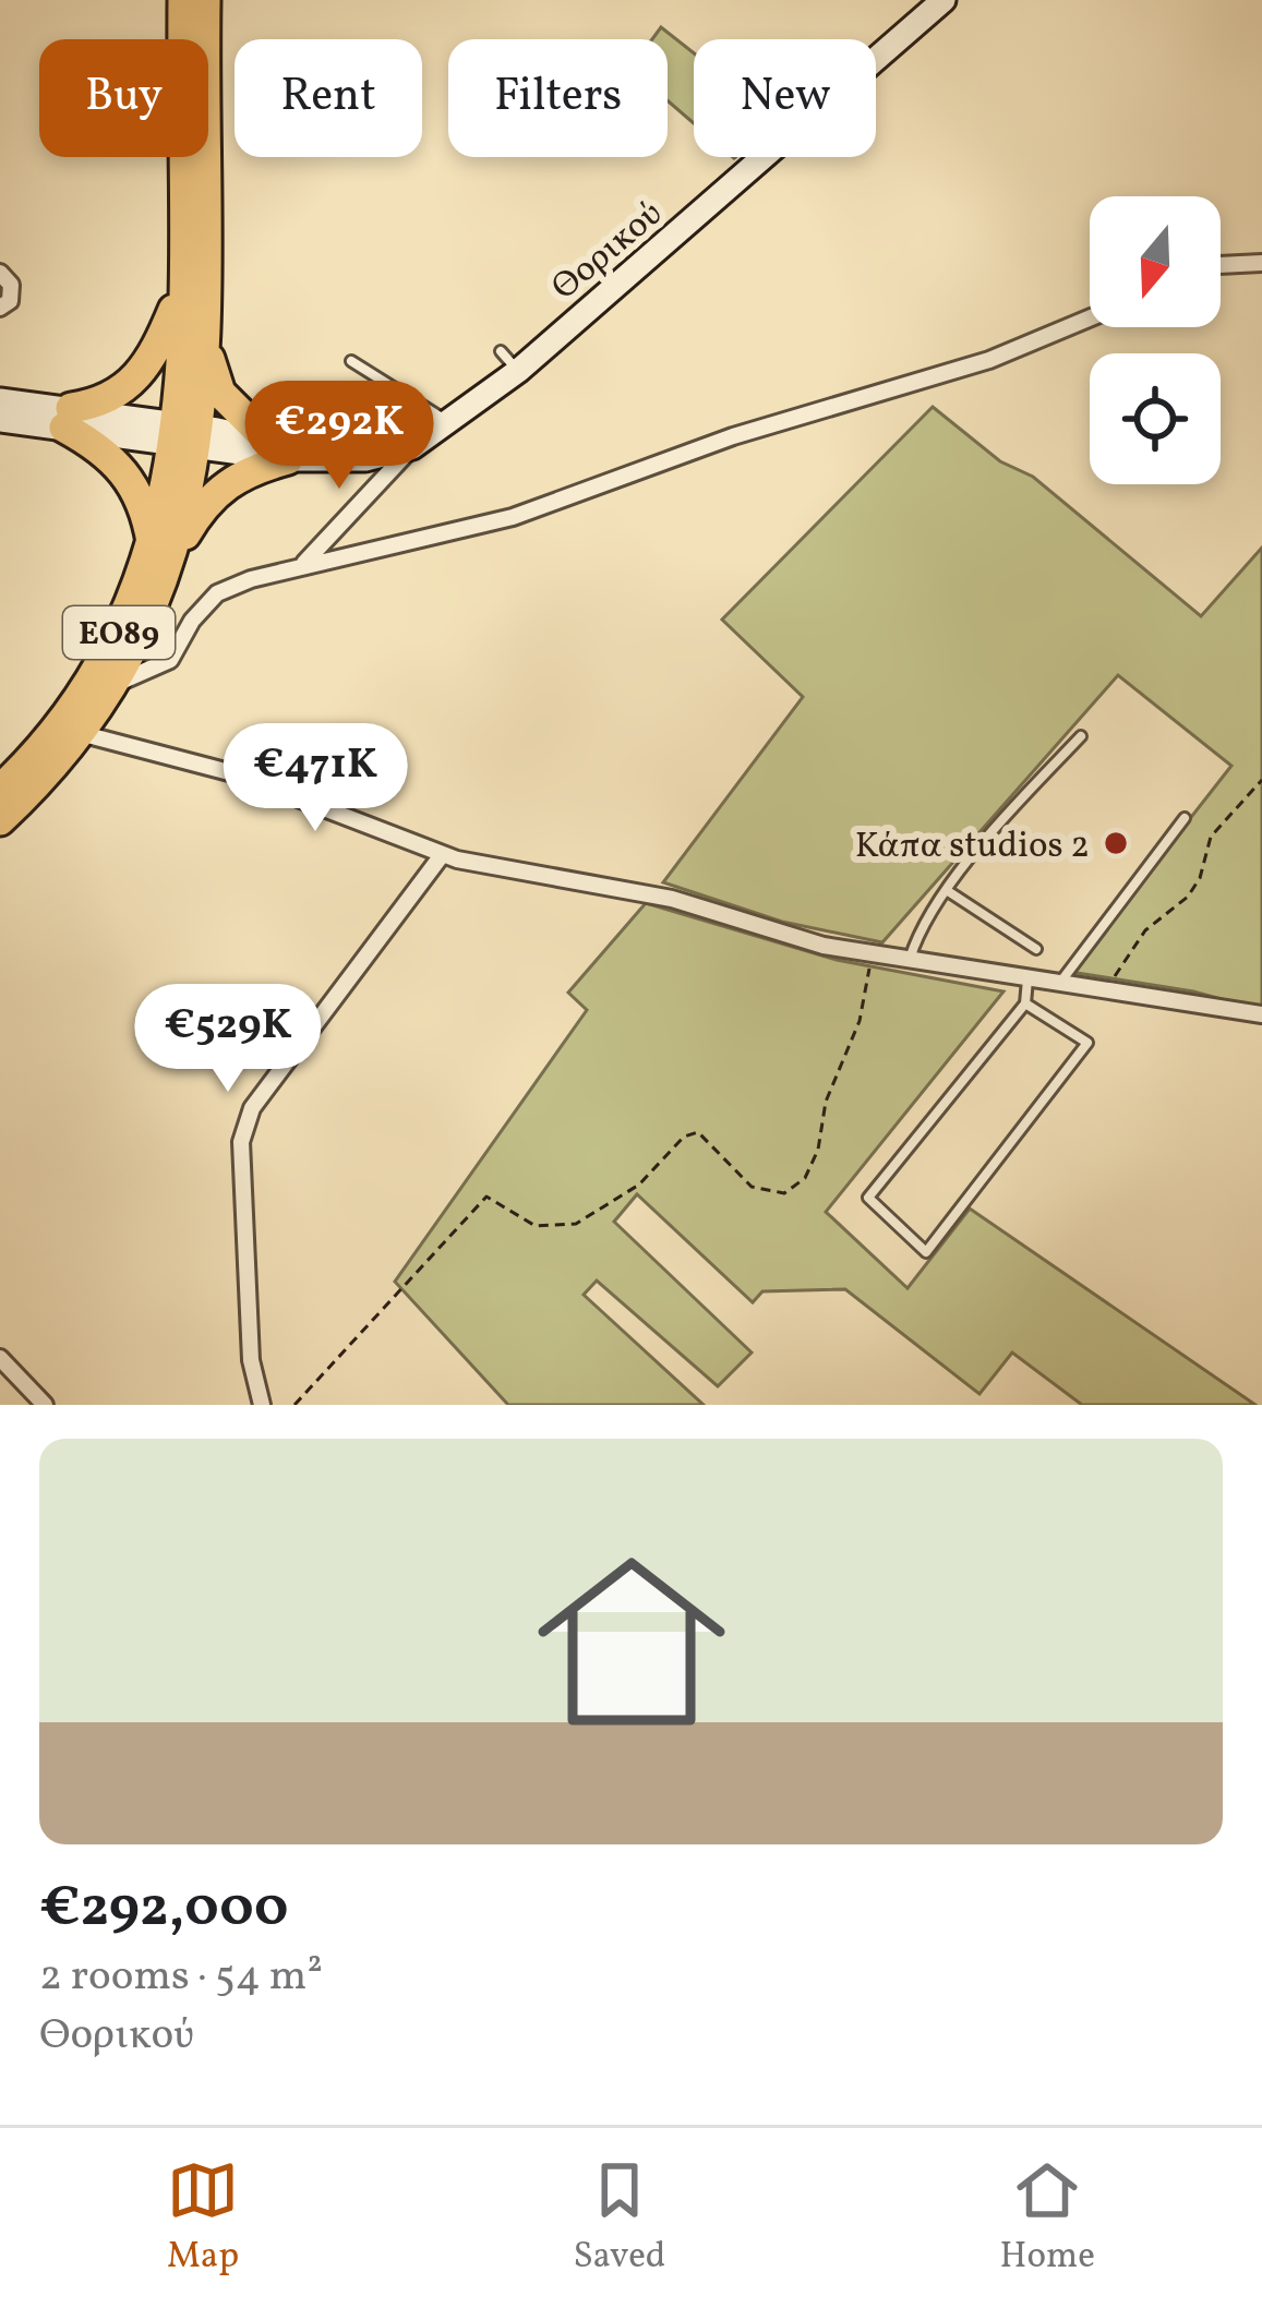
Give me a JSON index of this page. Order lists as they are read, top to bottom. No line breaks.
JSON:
{"streets":{"highway":["ΕΟ89"],"main road":["Θορικού"]},"crossings":[["Θορικού","ΕΟ89"]],"places":["Κάπα studios 2"],"north":"bottom","page":{"chip":["Buy","Rent","Filters","New"],"price":["€292K","€471K","€529K"],"list":[{"name":"€292,000","note":"2 rooms · 54 m² · Θορικού"}],"tabs":["Map","Saved","Home"]}}
